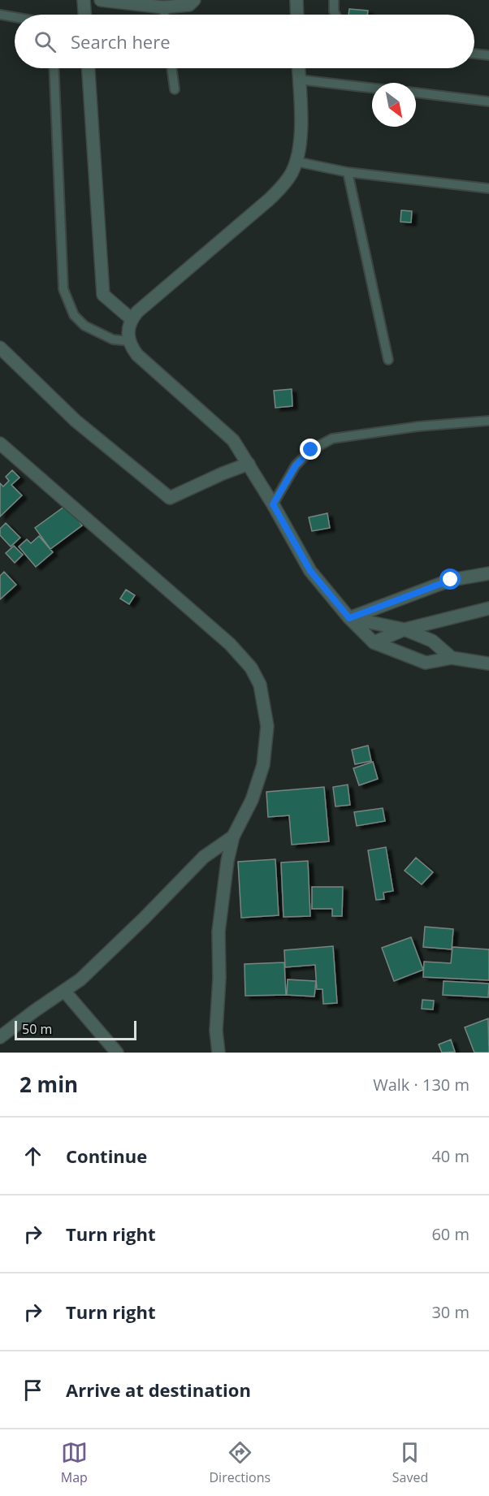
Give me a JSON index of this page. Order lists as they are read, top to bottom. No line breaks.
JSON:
{"scale_bar":"50 m","north":"bottom right","page":{"search":"Search here","scale":"50 m","heading":["2 min","Walk · 130 m"],"list":[["Continue","40 m"],["Turn right","60 m"],["Turn right","30 m"],"Arrive at destination"],"nav":["Map","Directions","Saved"]}}
